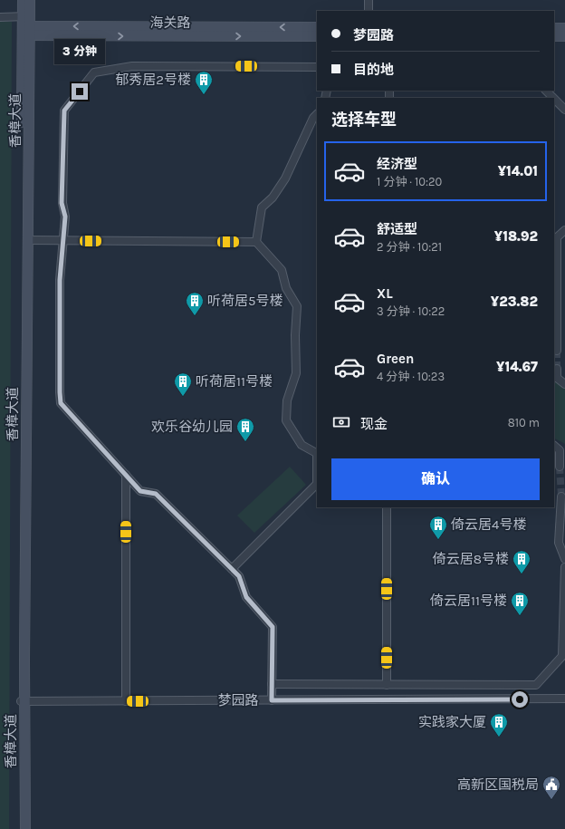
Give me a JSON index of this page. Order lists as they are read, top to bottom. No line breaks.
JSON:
{"streets":{"street":["海关路","香樟大道","梦园路"]},"crossings":[["海关路","香樟大道"],["香樟大道","梦园路"]],"places":{"building":["郁秀居2号楼","听荷居5号楼","听荷居11号楼","欢乐谷幼儿园","倚云居4号楼","倚云居8号楼","倚云居11号楼","实践家大厦"],"public building":["高新区国税局"]},"page":{"banner":["梦园路","目的地"],"bubble":"3 分钟","heading":"选择车型","list":[{"name":"经济型","note":"1 分钟 · 10:20","value":"¥14.01"},{"name":"舒适型","note":"2 分钟 · 10:21","value":"¥18.92"},{"name":"XL","note":"3 分钟 · 10:22","value":"¥23.82"},{"name":"Green","note":"4 分钟 · 10:23","value":"¥14.67"}],"pay":["现金","810 m"],"buttons":"确认"}}
